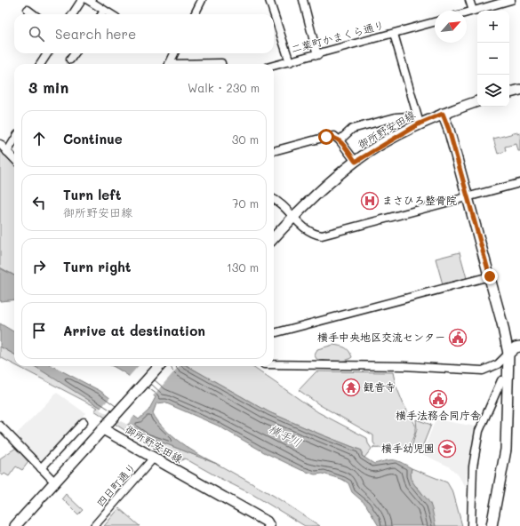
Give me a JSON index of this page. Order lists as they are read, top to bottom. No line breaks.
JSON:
{"streets":{"street":["二葉町かまくら通り","御所野安田線","四日町通り"]},"crossings":[["御所野安田線","四日町通り"]],"water":["横手川"],"places":{"hospital":["まさひろ整骨院"],"public building":["横手中央地区交流センター","横手法務合同庁舎"],"temple":["観音寺"],"school or university":["横手幼児園"]},"north":"top right","page":{"map_buttons":["+","−"],"search":"Search here","heading":["3 min","Walk · 230 m"],"list":[["Continue","30 m"],["Turn left","御所野安田線","70 m"],["Turn right","130 m"],"Arrive at destination"]}}
